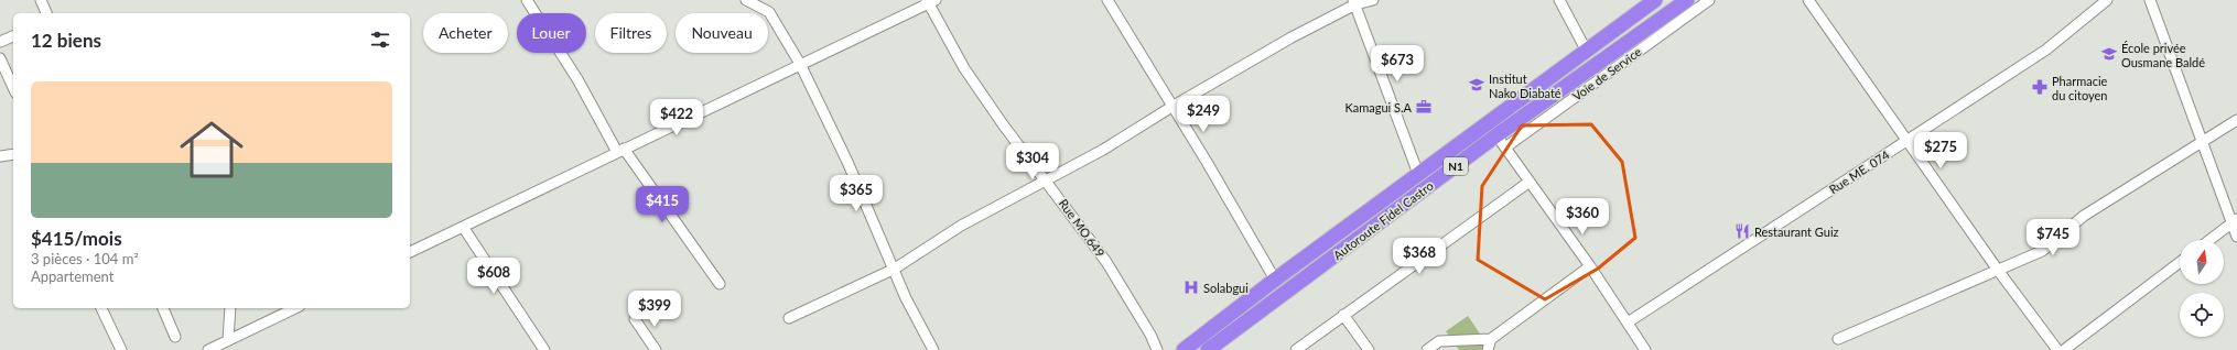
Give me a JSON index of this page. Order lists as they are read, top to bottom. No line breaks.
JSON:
{"streets":{"highway":["N1","Autoroute Fidel Castro"],"street":["Voie de Service","Rue ME. 074","Rue MO.649"]},"crossings":[["Voie de Service","Autoroute Fidel Castro"]],"places":{"school or university":["École privée Ousmane Baldé","Institut Nako Diabaté"],"pharmacy":["Pharmacie du citoyen"],"office":["Kamagui S.A"],"restaurant":["Restaurant Guiz"],"hospital":["Solabgui"]},"north":"top","page":{"chip":["Acheter","Louer","Filtres","Nouveau"],"heading":"12 biens","price":["$673","$249","$422","$275","$304","$365","$415","$360","$745","$368","$608","$399"],"list":[{"name":"$415/mois","note":"3 pièces · 104 m² · Appartement"}]}}
